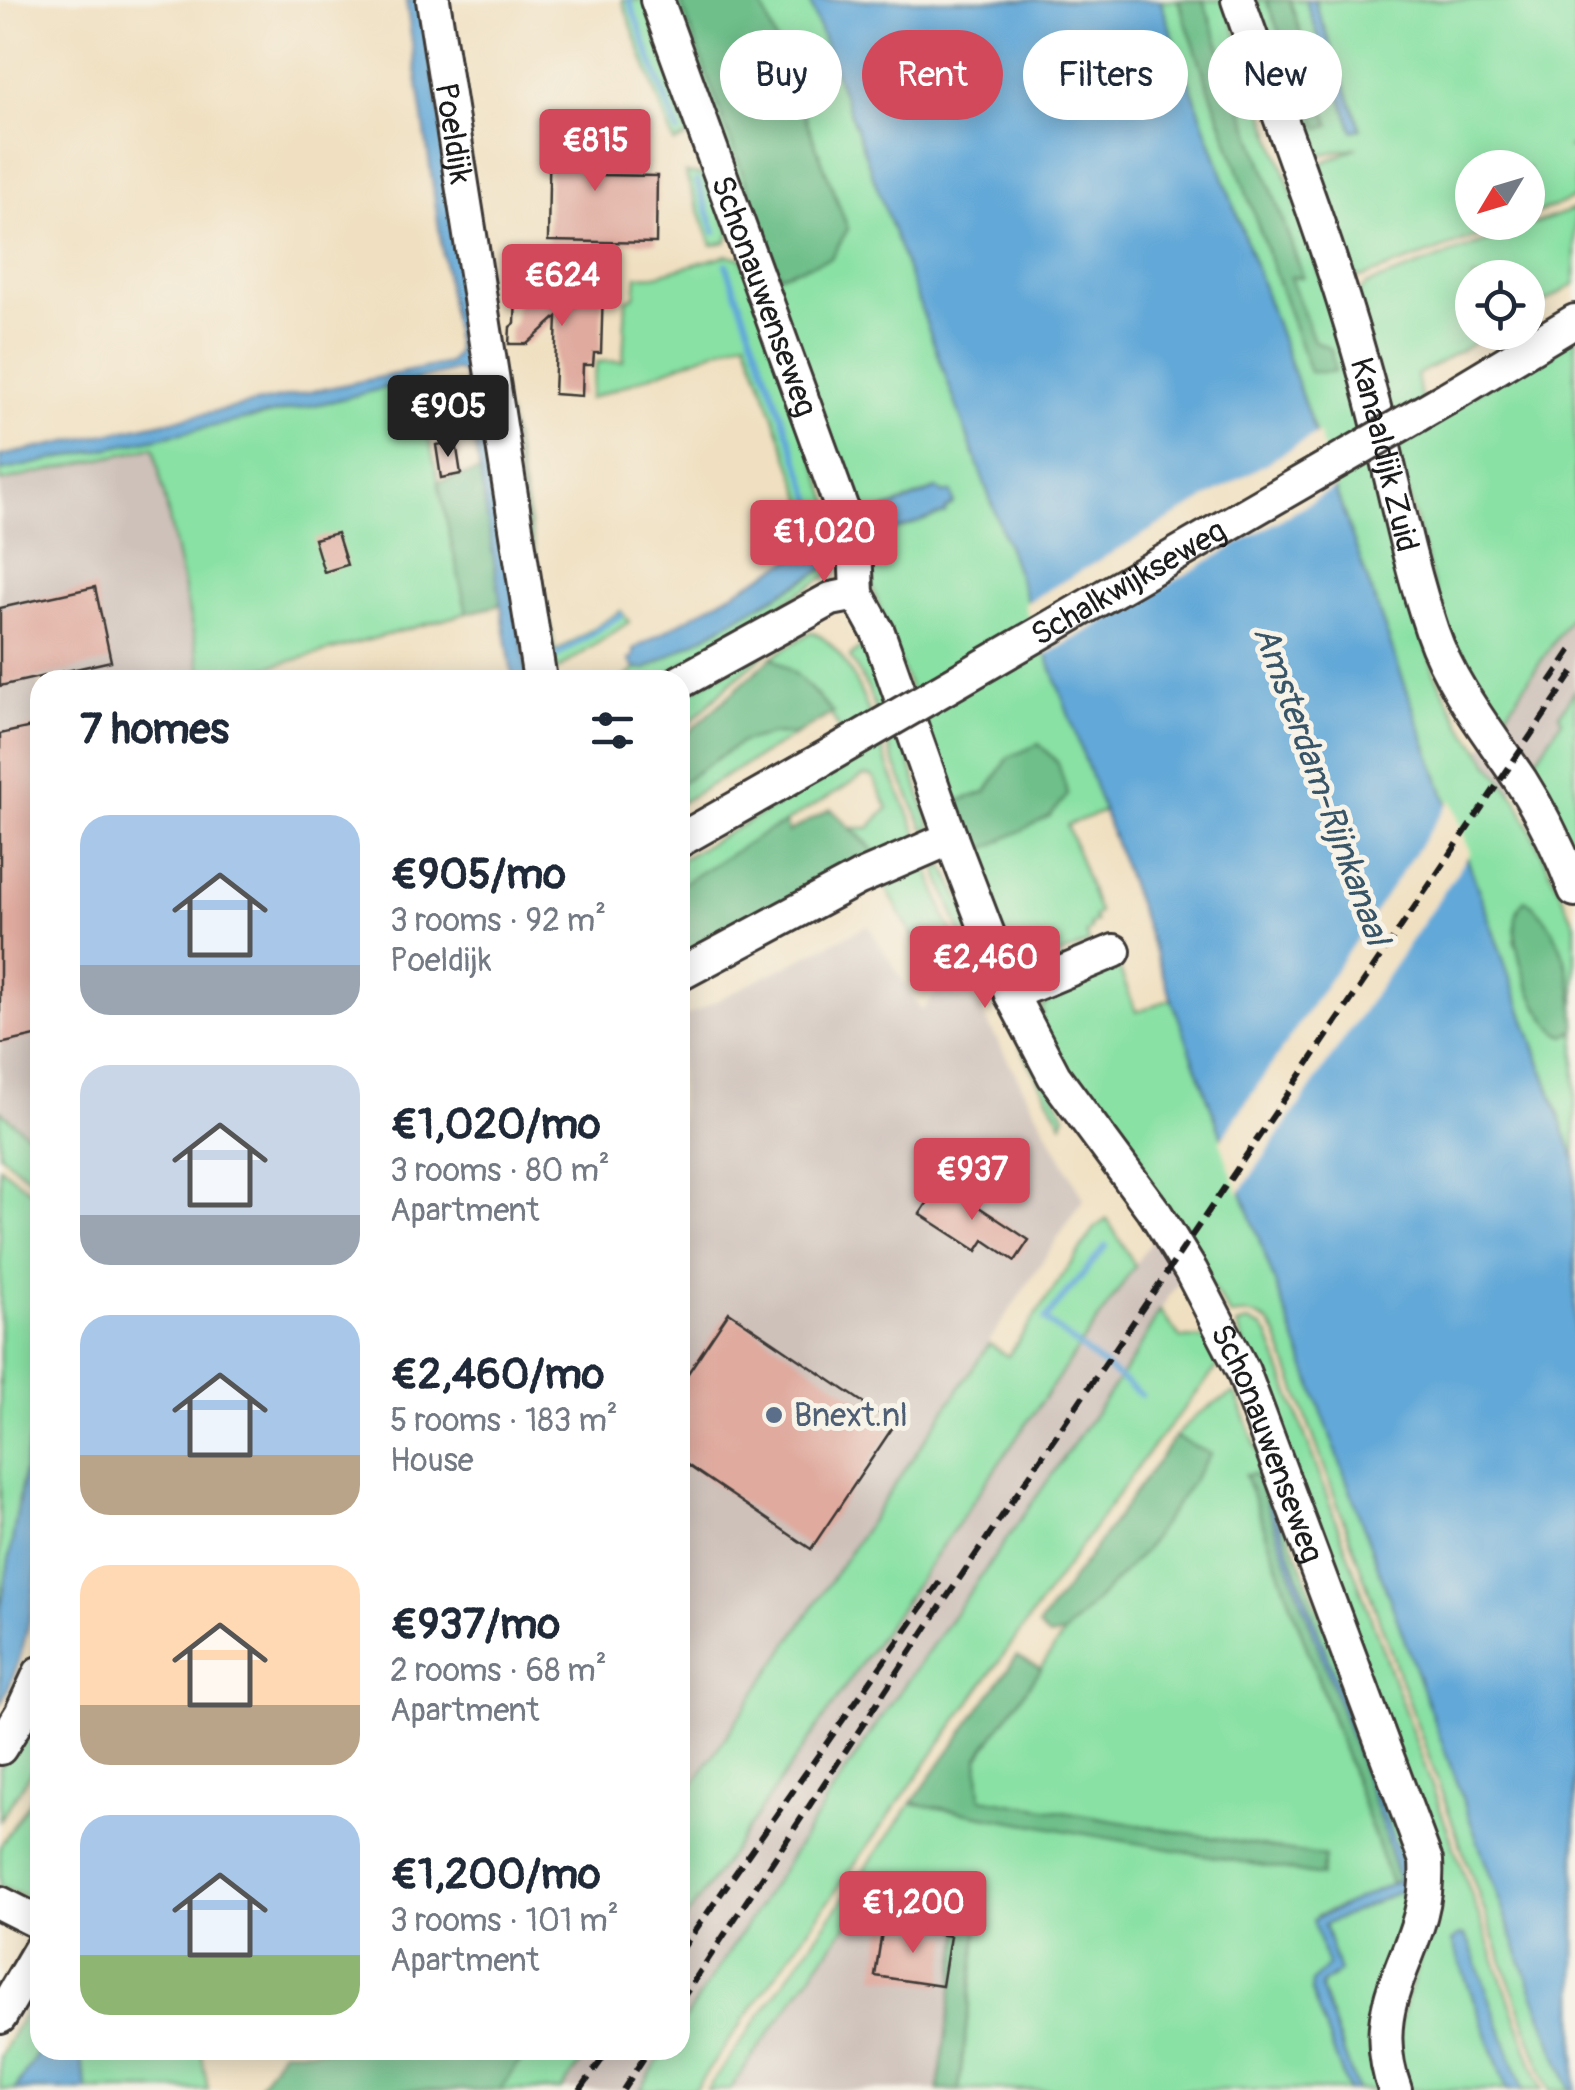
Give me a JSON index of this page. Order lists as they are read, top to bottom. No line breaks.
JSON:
{"streets":{"street":["Poeldijk","Schonauwenseweg","Kanaaldijk Zuid","Schalkwijkseweg"]},"water":["Amsterdam-Rijnkanaal"],"places":["Bnext.nl"],"north":"bottom left","page":{"chip":["Buy","Rent","Filters","New"],"price":["€815","€624","€905","€1,020","€2,460","€937","€1,200"],"heading":"7 homes","list":[{"name":"€905/mo","note":"3 rooms · 92 m² · Poeldijk"},{"name":"€1,020/mo","note":"3 rooms · 80 m² · Apartment"},{"name":"€2,460/mo","note":"5 rooms · 183 m² · House"},{"name":"€937/mo","note":"2 rooms · 68 m² · Apartment"},{"name":"€1,200/mo","note":"3 rooms · 101 m² · Apartment"}]}}
